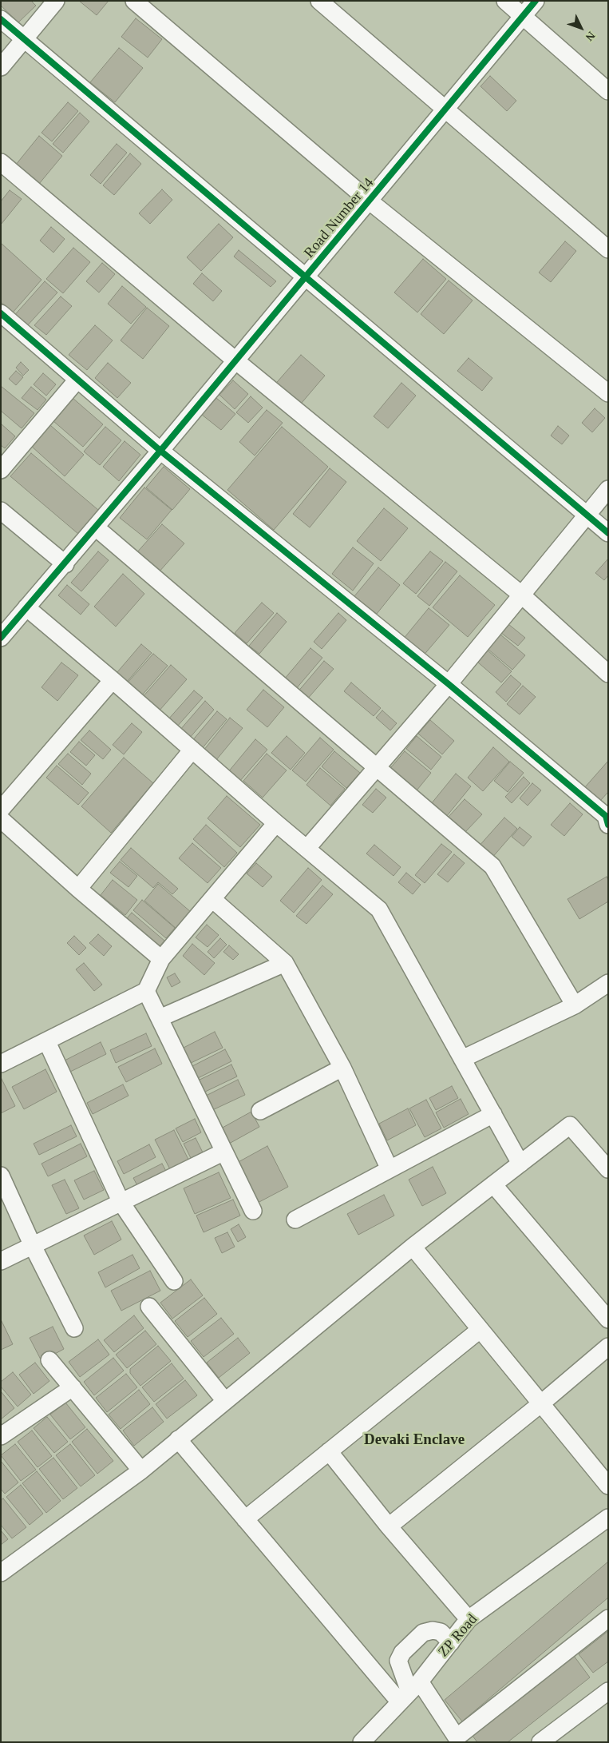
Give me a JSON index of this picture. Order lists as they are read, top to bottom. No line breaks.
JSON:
{"streets":{"street":["Road Number 14","ZP Road"]},"districts":["Devaki Enclave"],"north":"bottom right"}
